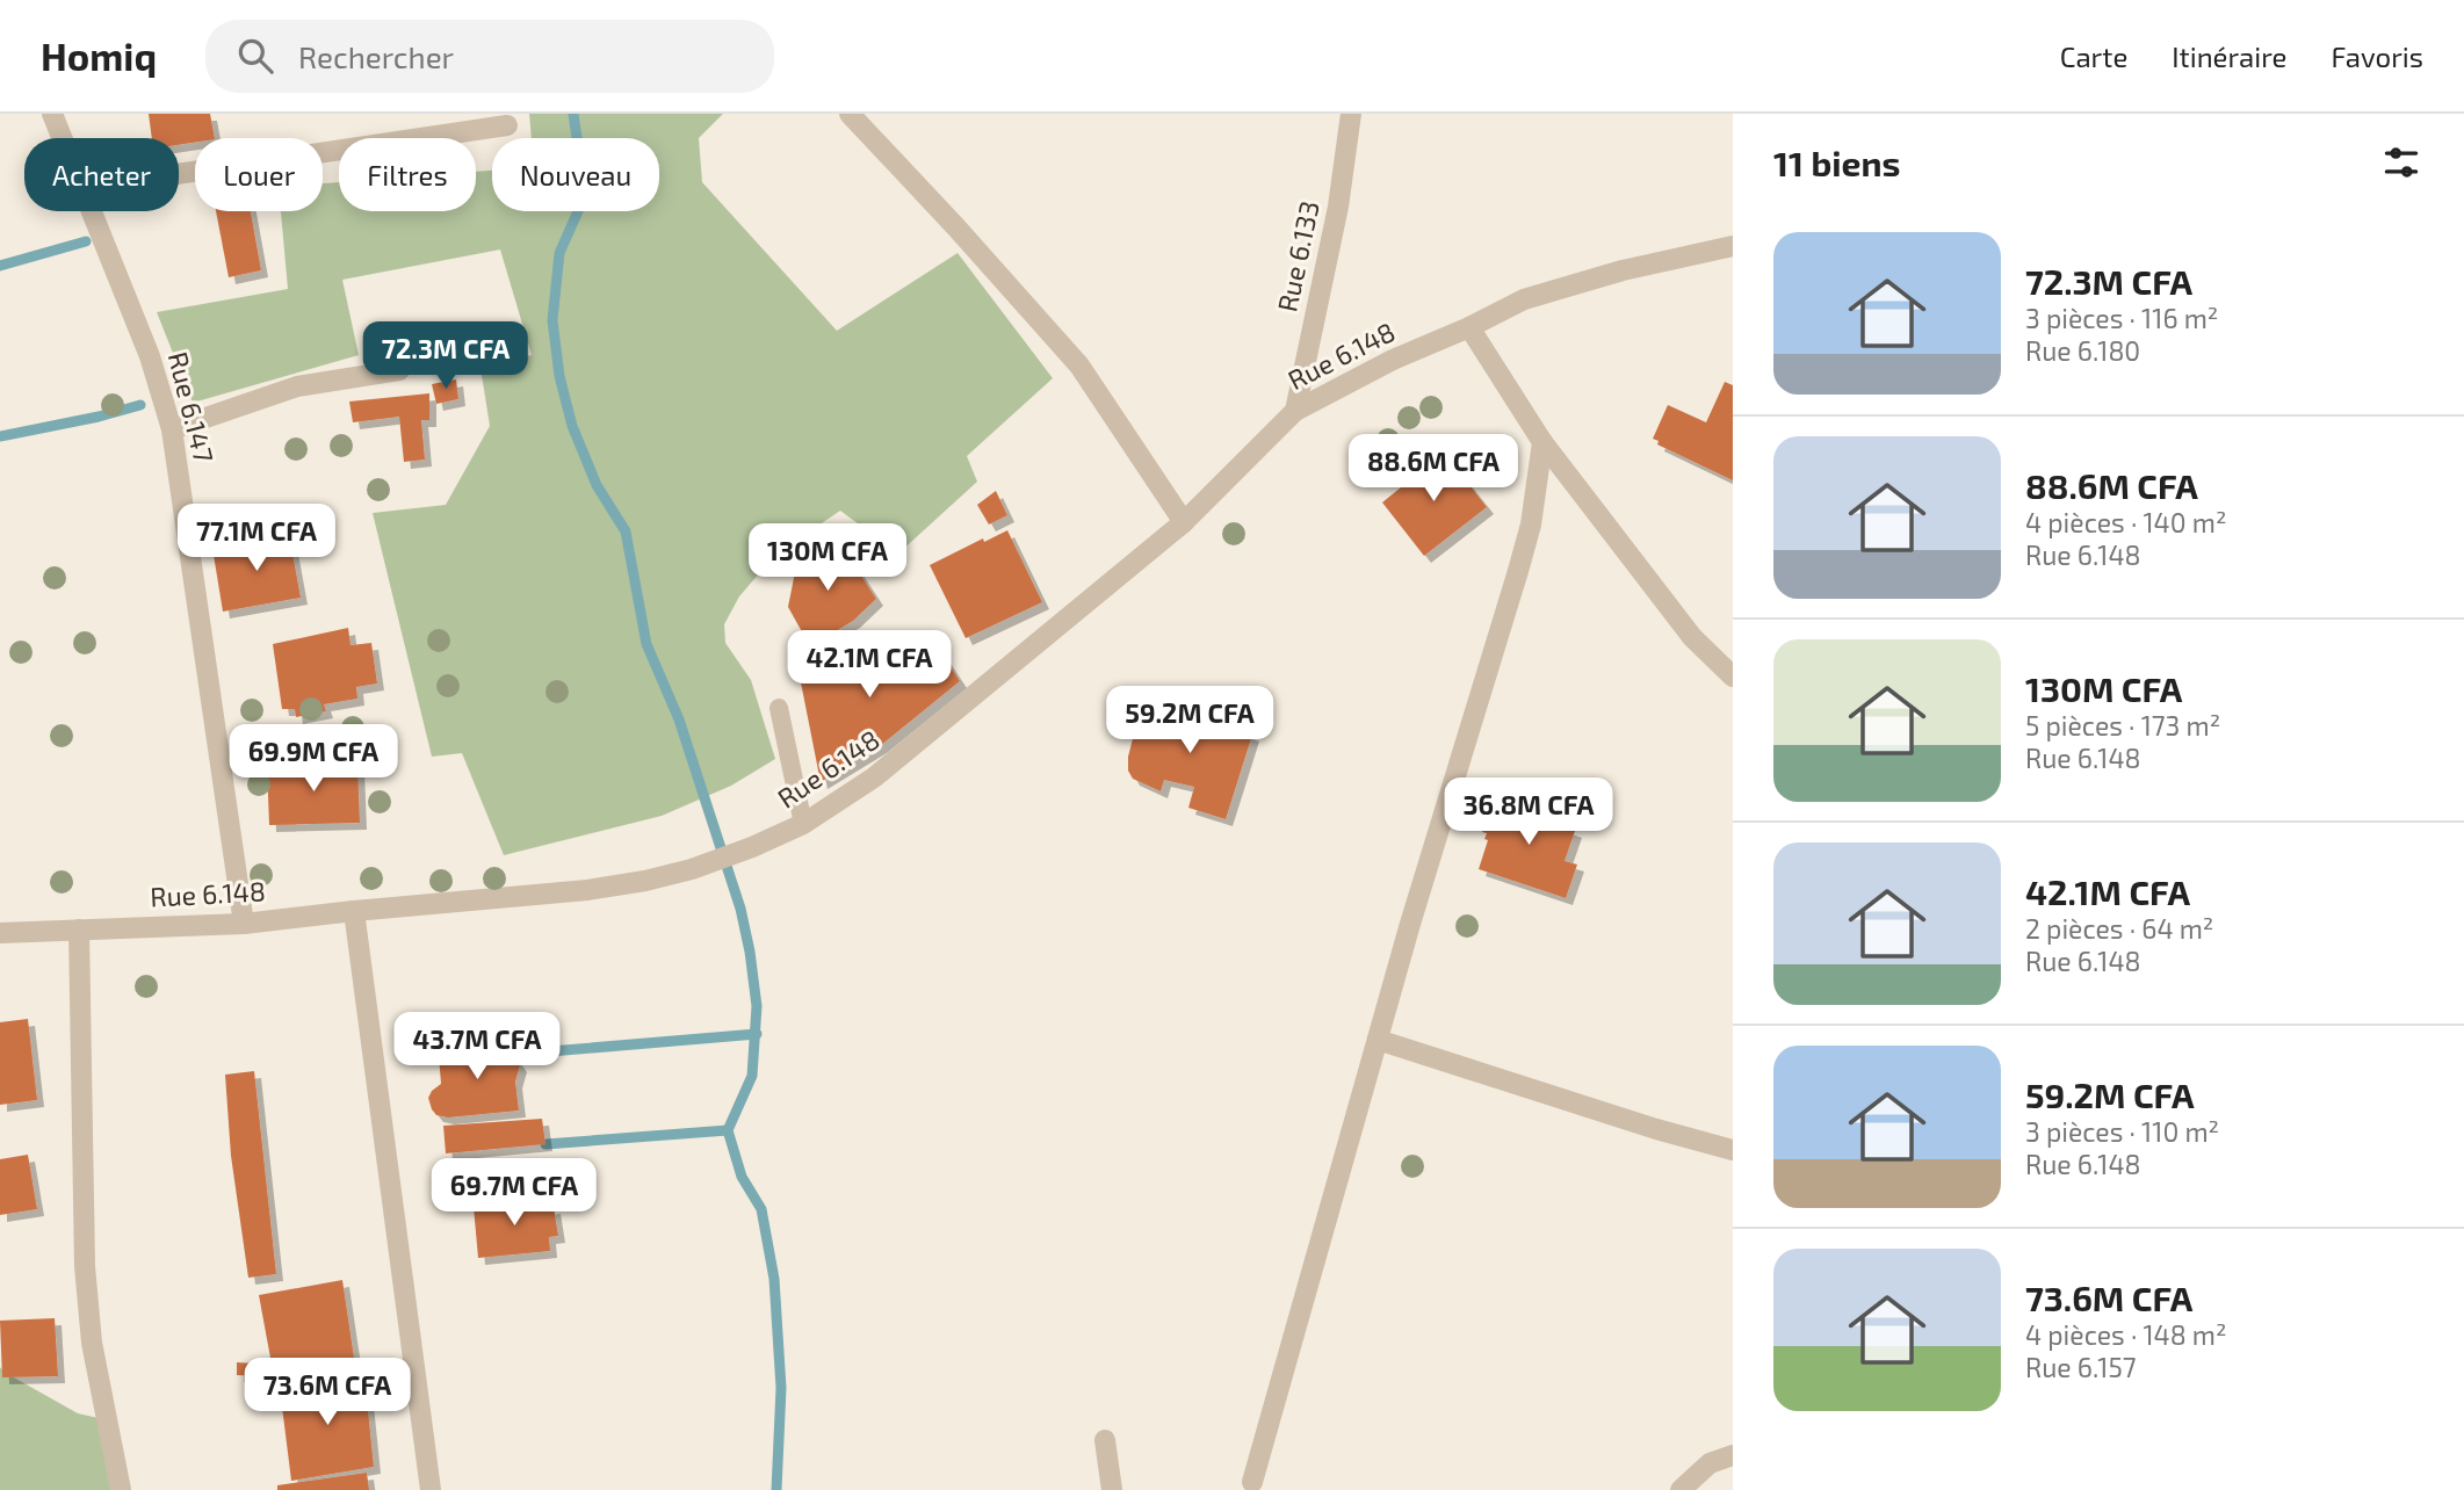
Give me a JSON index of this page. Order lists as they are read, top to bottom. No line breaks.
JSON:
{"streets":{"street":["Rue 6.133","Rue 6.148","Rue 6.147"]},"crossings":[["Rue 6.133","Rue 6.148"],["Rue 6.148","Rue 6.147"]],"page":{"header":"Homiq","search":"Rechercher","nav":["Carte","Itinéraire","Favoris"],"heading":"11 biens","chip":["Acheter","Louer","Filtres","Nouveau"],"list":[{"name":"72.3M CFA","note":"3 pièces · 116 m² · Rue 6.180"},{"name":"88.6M CFA","note":"4 pièces · 140 m² · Rue 6.148"},{"name":"130M CFA","note":"5 pièces · 173 m² · Rue 6.148"},{"name":"42.1M CFA","note":"2 pièces · 64 m² · Rue 6.148"},{"name":"59.2M CFA","note":"3 pièces · 110 m² · Rue 6.148"},{"name":"73.6M CFA","note":"4 pièces · 148 m² · Rue 6.157"}],"price":["72.3M CFA","88.6M CFA","77.1M CFA","130M CFA","42.1M CFA","59.2M CFA","69.9M CFA","36.8M CFA","43.7M CFA","69.7M CFA","73.6M CFA"]}}
